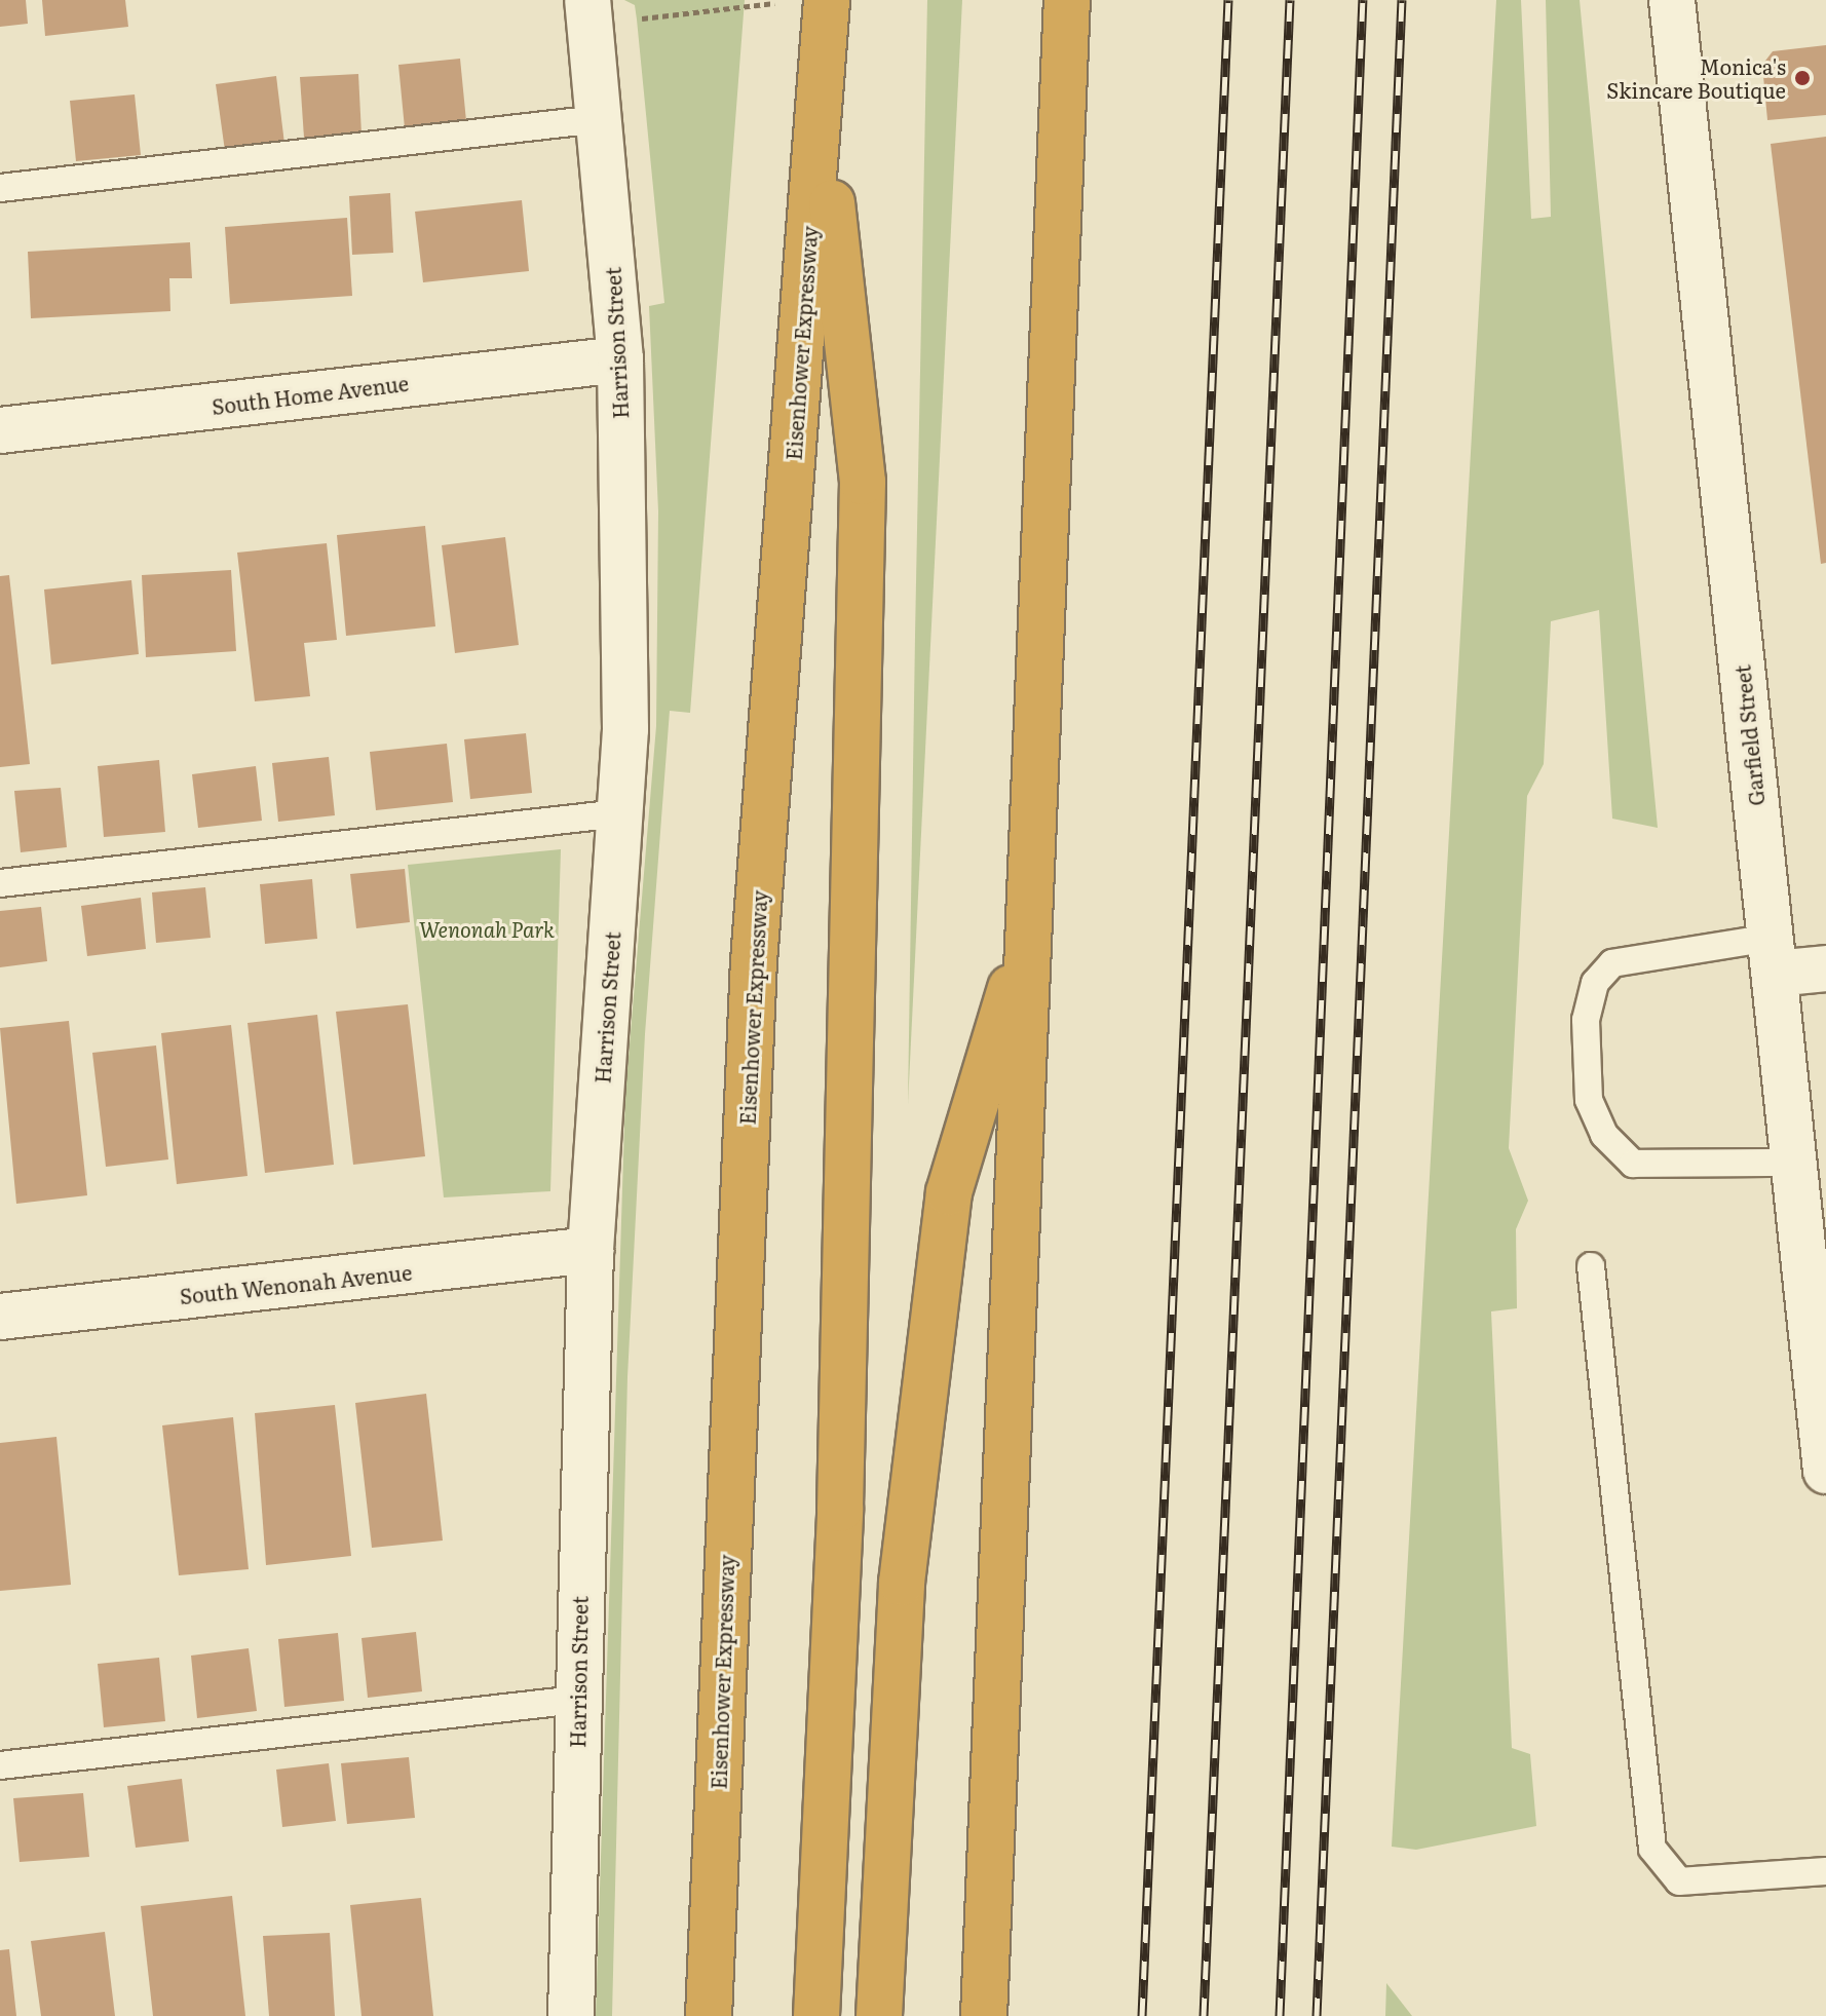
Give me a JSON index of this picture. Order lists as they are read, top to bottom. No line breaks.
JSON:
{"streets":{"highway":["Eisenhower Expressway"],"street":["Harrison Street","South Home Avenue","Garfield Street","South Wenonah Avenue"]},"crossings":[["Harrison Street","South Home Avenue"],["Harrison Street","South Wenonah Avenue"]],"parks":["Wenonah Park"],"places":["Monica's Skincare Boutique"]}
